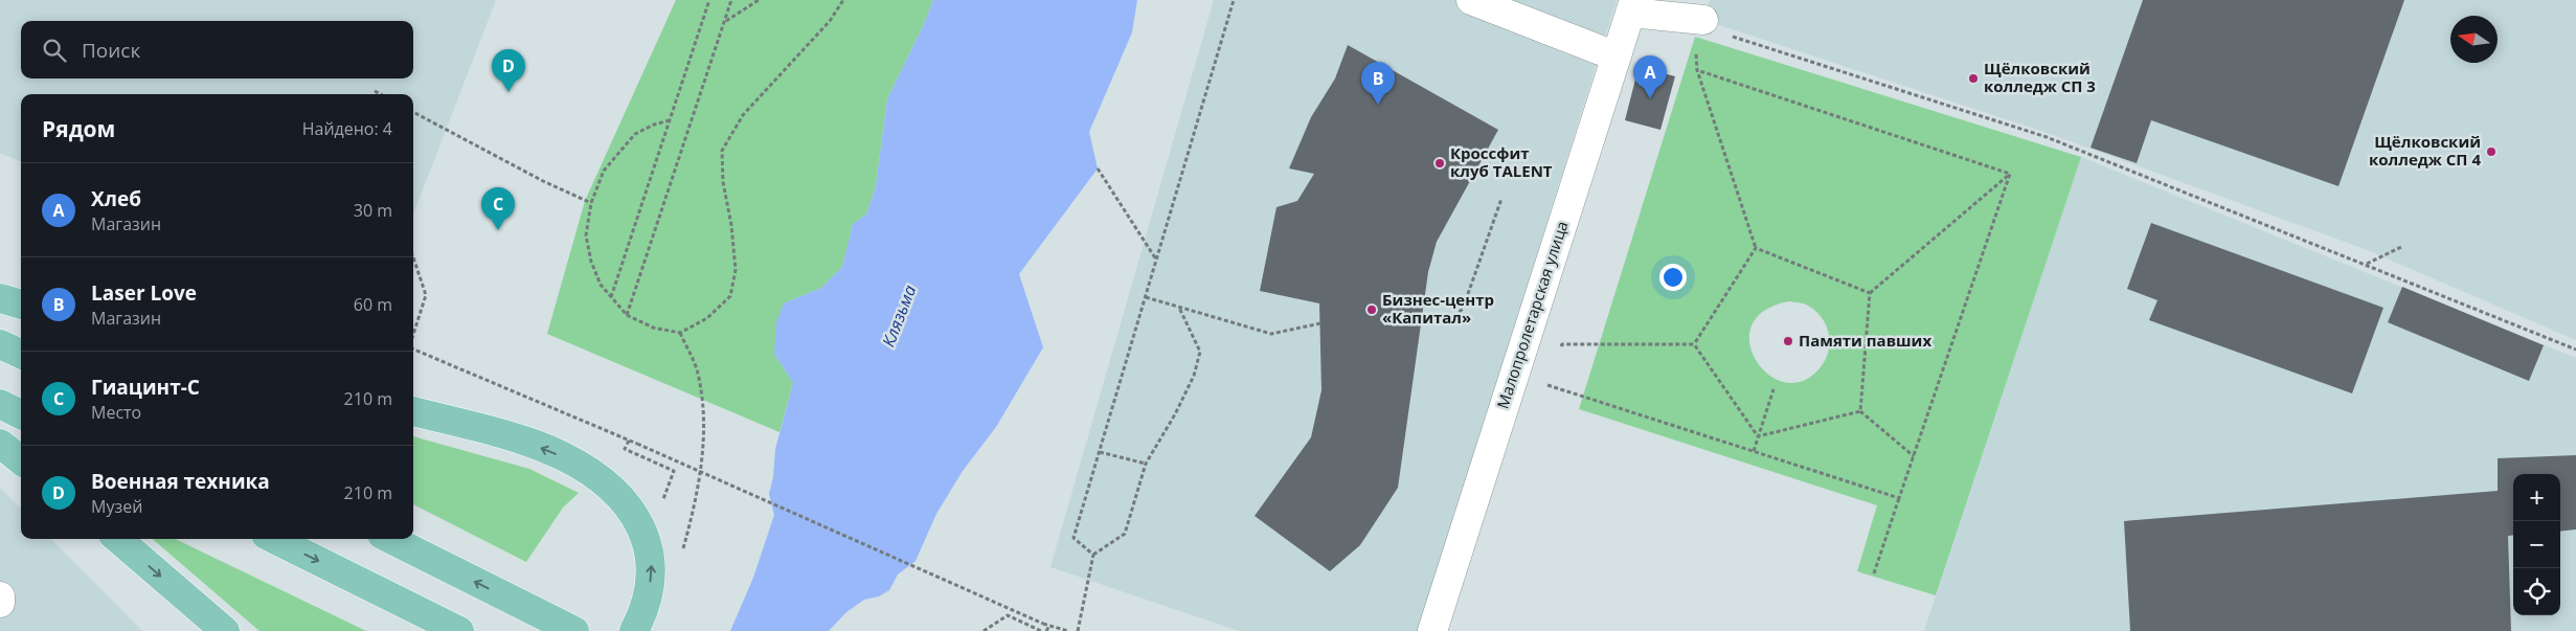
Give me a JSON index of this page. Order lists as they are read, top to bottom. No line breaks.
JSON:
{"streets":{"street":["Малопролетарская улица"]},"water":["Клязьма"],"places":["Щёлковский колледж СП 3","Щёлковский колледж СП 4","Кроссфит клуб TALENT","Бизнес-центр «Капитал»","Памяти павших"],"north":"left","page":{"search":"Поиск","pins":["D","A","B","C"],"heading":["Рядом","Найдено: 4"],"list":[{"mark":"A","name":"Хлеб","note":"Магазин","value":"30 m"},{"mark":"B","name":"Laser Love","note":"Магазин","value":"60 m"},{"mark":"C","name":"Гиацинт-С","note":"Место","value":"210 m"},{"mark":"D","name":"Военная техника","note":"Музей","value":"210 m"}],"map_buttons":["+","−"]}}
